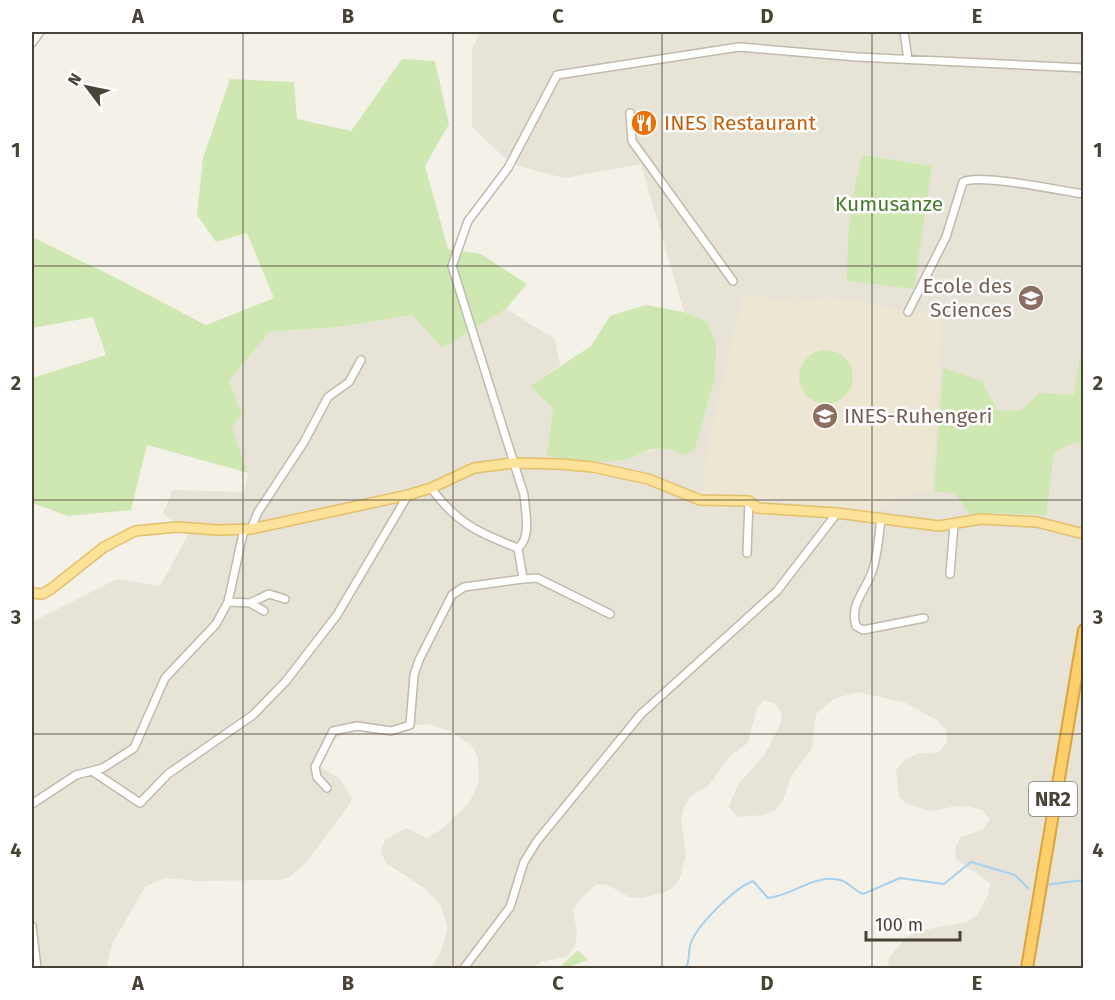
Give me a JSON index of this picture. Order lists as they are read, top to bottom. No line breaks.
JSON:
{"streets":{"highway":["NR2"]},"parks":["Kumusanze"],"places":{"restaurant":["INES Restaurant"],"school or university":["Ecole des Sciences","INES-Ruhengeri"]},"scale_bar":"100 m","north":"top left","grid":{"columns":["A","B","C","D","E"],"rows":["1","2","3","4"]}}
